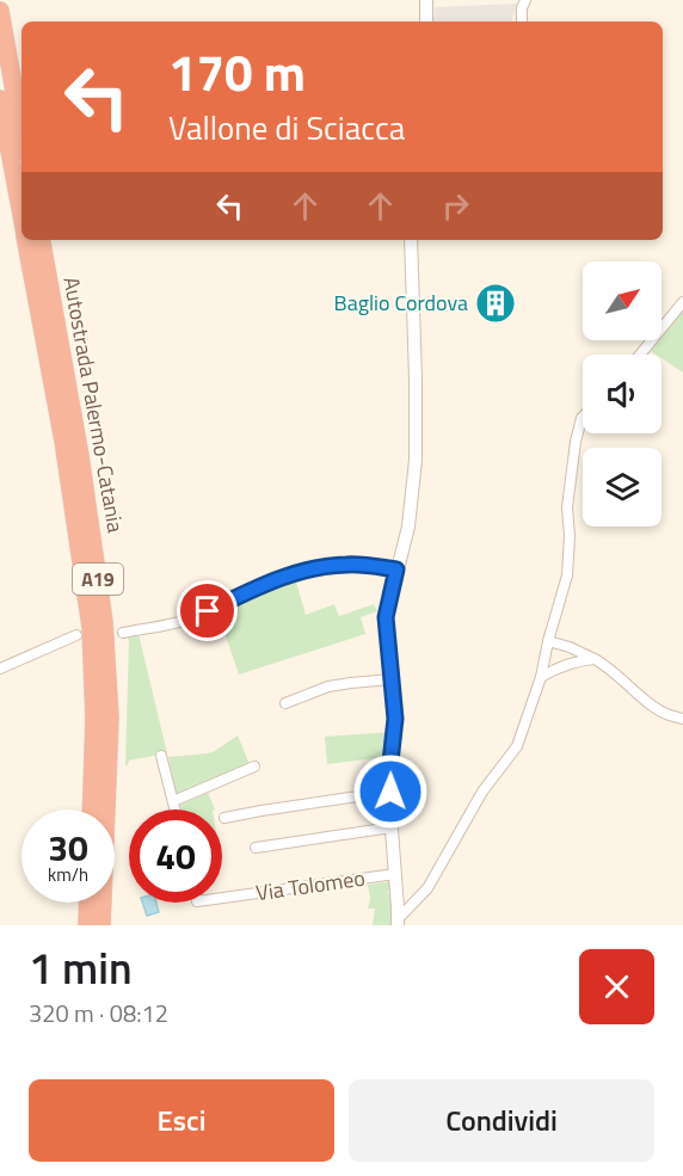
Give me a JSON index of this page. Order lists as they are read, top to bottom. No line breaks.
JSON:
{"streets":{"highway":["Autostrada Palermo-Catania","A19"],"street":["Via Tolomeo"]},"places":{"building":["Baglio Cordova"]},"north":"top right","page":{"turn":["170 m","Vallone di Sciacca"],"speed":"30 km/h","limit":"40","heading":["1 min","320 m · 08:12"],"buttons":["Esci","Condividi"]}}
